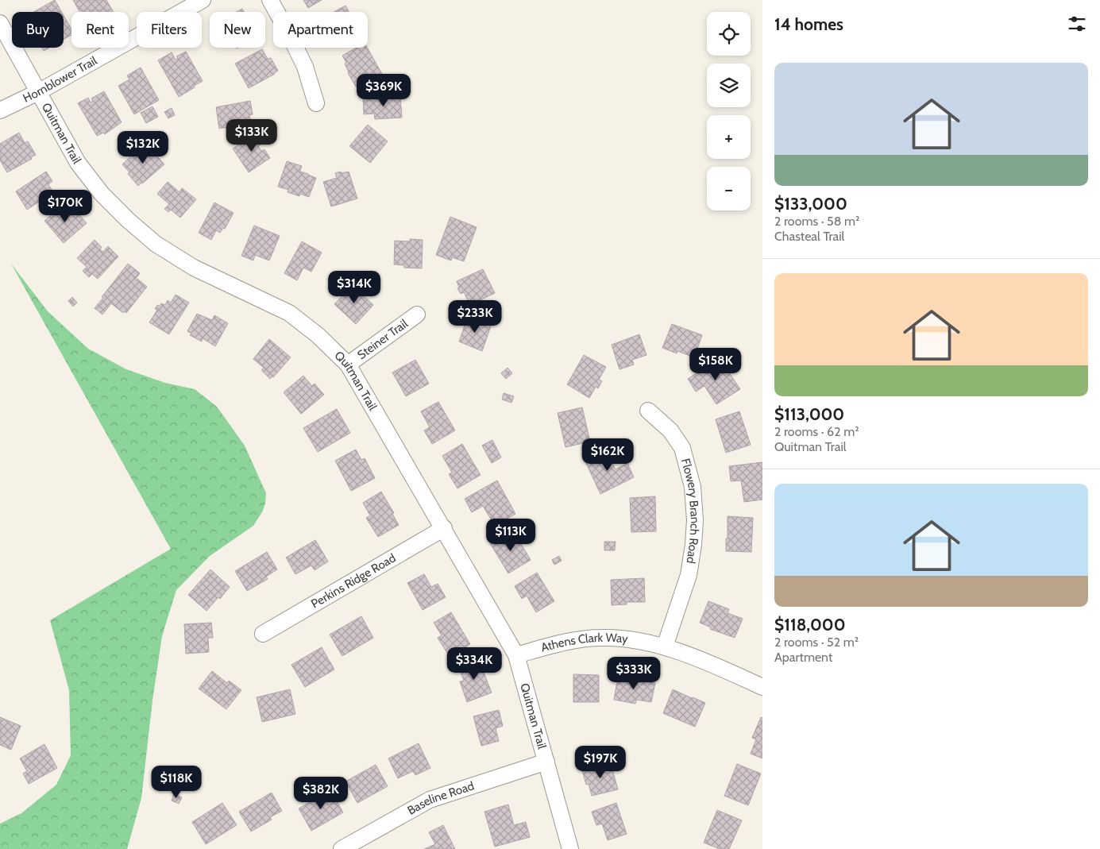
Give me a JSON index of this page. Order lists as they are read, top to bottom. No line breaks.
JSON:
{"streets":{"street":["Hornblower Trail","Quitman Trail","Steiner Trail","Flowery Branch Road","Perkins Ridge Road","Athens Clark Way","Baseline Road"]},"crossings":[["Hornblower Trail","Quitman Trail"],["Quitman Trail","Steiner Trail"],["Quitman Trail","Perkins Ridge Road"],["Quitman Trail","Athens Clark Way"],["Quitman Trail","Baseline Road"],["Flowery Branch Road","Athens Clark Way"]],"page":{"heading":"14 homes","map_buttons":["+","−"],"chip":["Buy","Rent","Filters","New","Apartment"],"list":[{"name":"$133,000","note":"2 rooms · 58 m² · Chasteal Trail"},{"name":"$113,000","note":"2 rooms · 62 m² · Quitman Trail"},{"name":"$118,000","note":"2 rooms · 52 m² · Apartment"}],"price":["$369K","$133K","$132K","$170K","$314K","$233K","$158K","$162K","$113K","$334K","$333K","$197K","$118K","$382K"]}}
